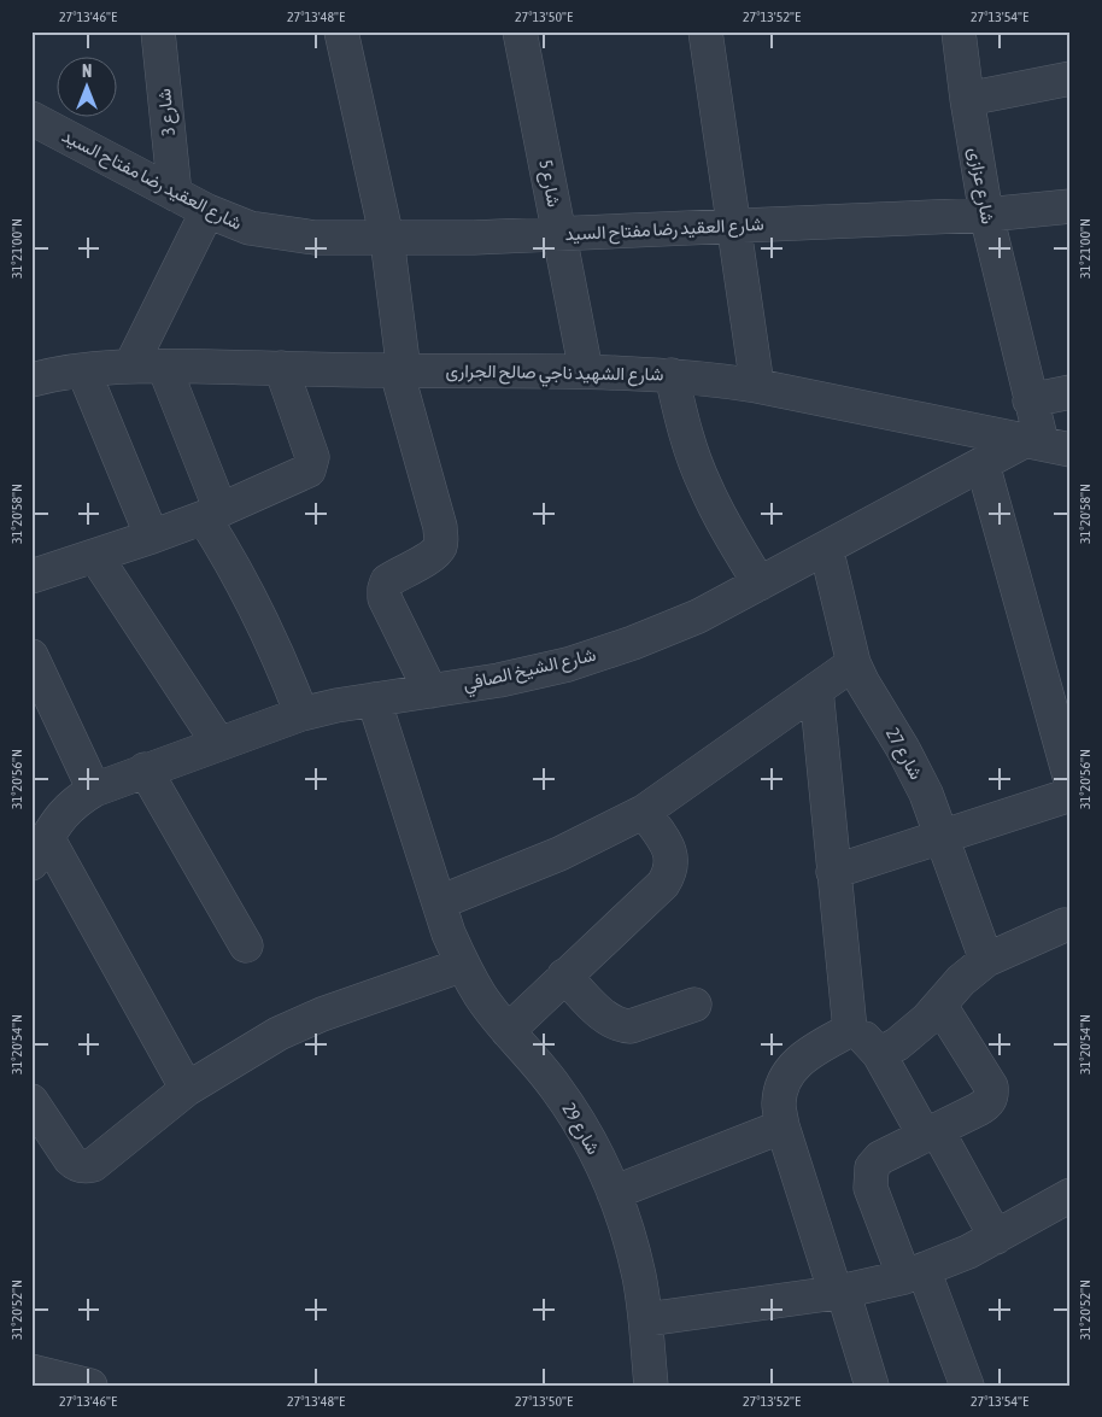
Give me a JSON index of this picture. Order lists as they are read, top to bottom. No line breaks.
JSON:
{"streets":{"street":["شارع 3","شارع العقيد رضا مفتاح السيد","شارع 5","شارع عزازى","شارع الشهيد ناجي صالح الجرارى","شارع الشيخ الصافي","شارع 27","شارع 29"]},"crossings":[["شارع 3","شارع العقيد رضا مفتاح السيد"],["شارع العقيد رضا مفتاح السيد","شارع 5"],["شارع العقيد رضا مفتاح السيد","شارع عزازى"],["شارع 5","شارع الشهيد ناجي صالح الجرارى"],["شارع عزازى","شارع الشهيد ناجي صالح الجرارى"],["شارع عزازى","شارع الشيخ الصافي"],["شارع الشهيد ناجي صالح الجرارى","شارع الشيخ الصافي"],["شارع الشيخ الصافي","شارع 27"],["شارع الشيخ الصافي","شارع 29"]],"north":"top","coordinates":["27°13'46\"E","27°13'48\"E","27°13'50\"E","27°13'52\"E","27°13'54\"E","31°21'00\"N","31°20'58\"N","31°20'56\"N","31°20'54\"N","31°20'52\"N"]}
